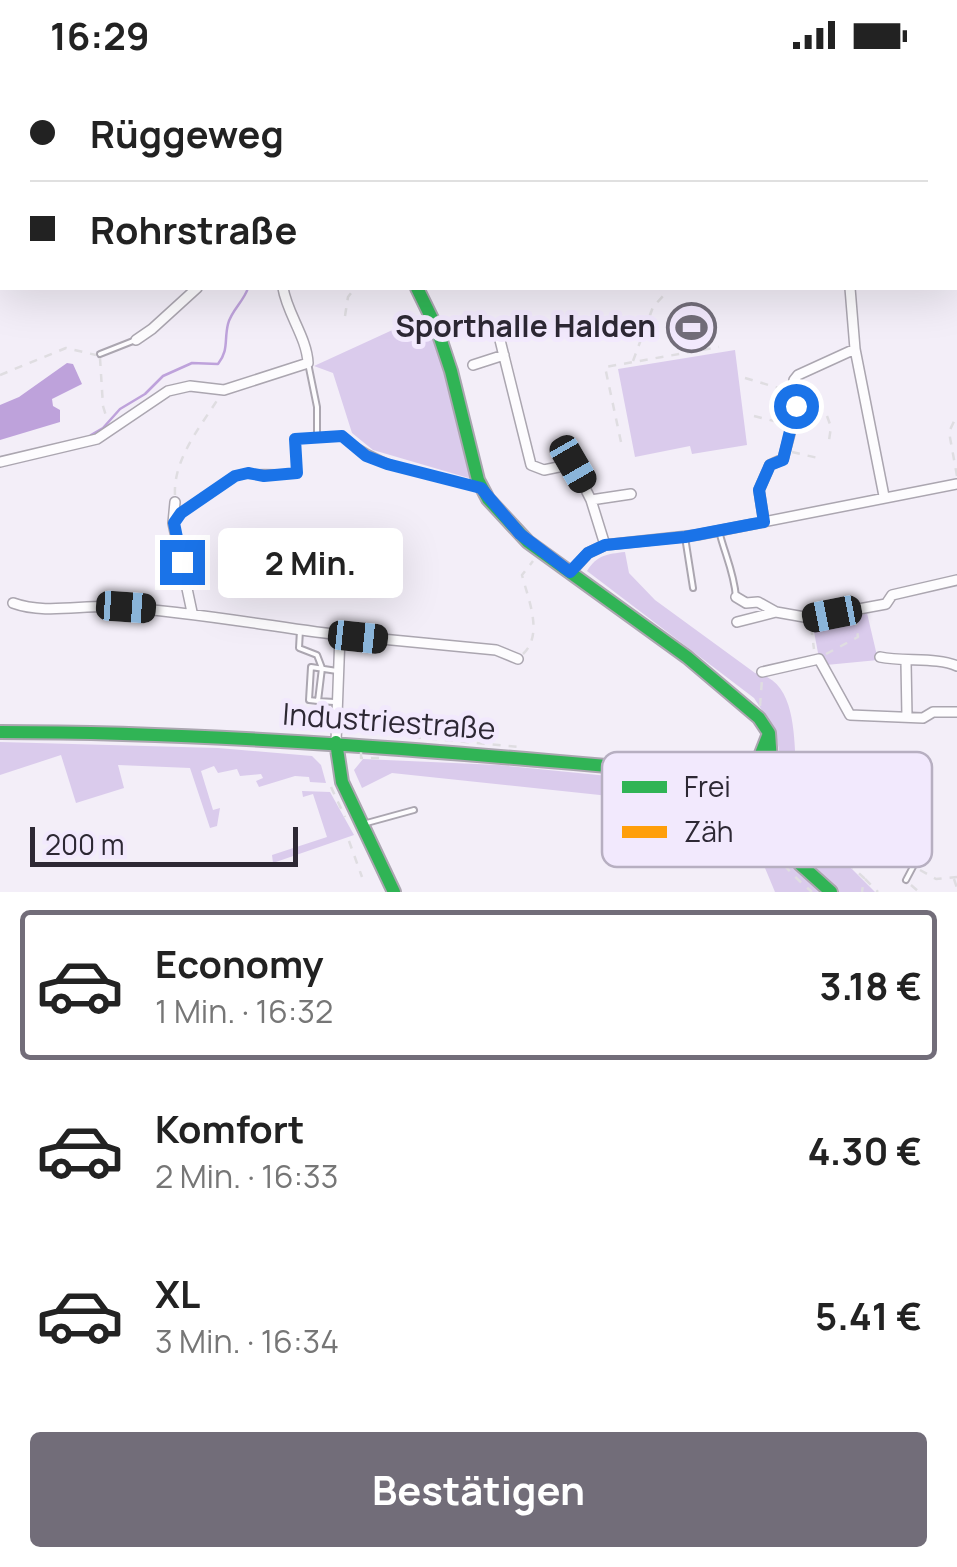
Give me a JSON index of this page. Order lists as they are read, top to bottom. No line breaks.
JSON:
{"streets":{"main road":["Industriestraße"]},"places":{"sports":["Sporthalle Halden"]},"legend":["Frei","Zäh"],"scale_bar":"200 m","page":{"status":"16:29","banner":["Rüggeweg","Rohrstraße"],"bubble":"2 Min.","scale":"200 m","list":[{"name":"Economy","note":"1 Min. · 16:32","value":"3.18 €"},{"name":"Komfort","note":"2 Min. · 16:33","value":"4.30 €"},{"name":"XL","note":"3 Min. · 16:34","value":"5.41 €"}],"buttons":"Bestätigen"}}
